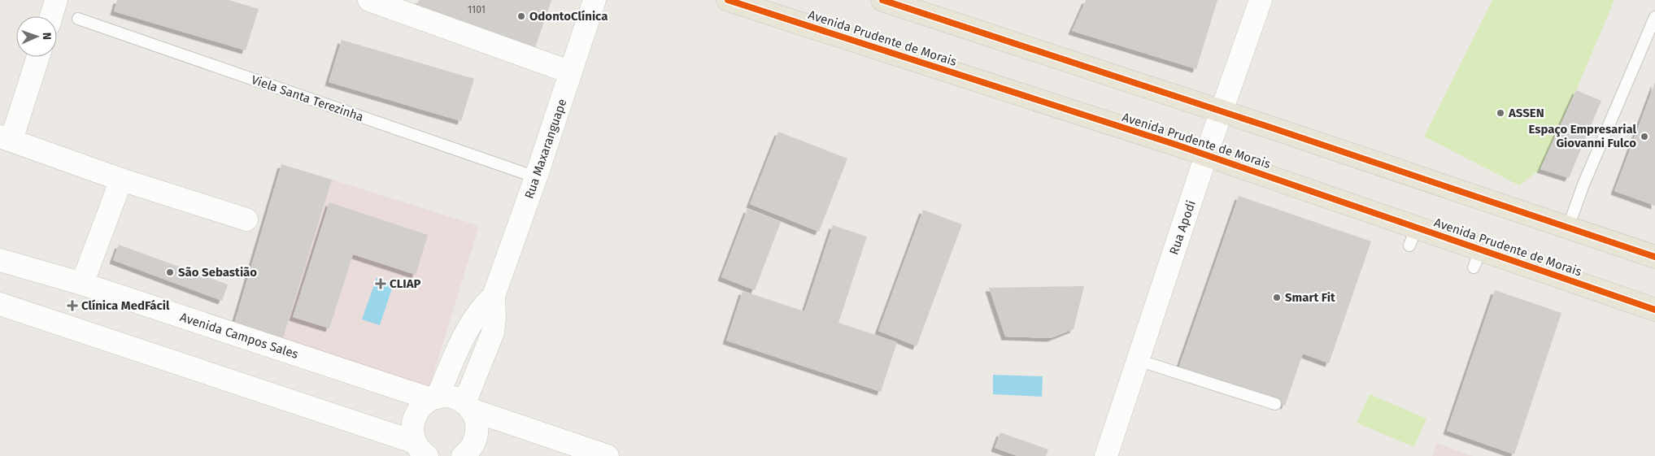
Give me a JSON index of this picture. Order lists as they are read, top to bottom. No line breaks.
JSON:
{"streets":{"main road":["Avenida Prudente de Morais"],"street":["Rua Maxaranguape","Rua Apodi","Avenida Campos Sales"],"lane":["Viela Santa Terezinha"]},"crossings":[["Avenida Prudente de Morais","Rua Apodi"],["Viela Santa Terezinha","Rua Maxaranguape"],["Rua Maxaranguape","Avenida Campos Sales"]],"places":{"other":["OdontoClínica","ASSEN","Espaço Empresarial Giovanni Fulco","São Sebastião","Smart Fit"],"health":["CLIAP","Clínica MedFácil"]},"house_numbers":["1101"],"north":"right"}
